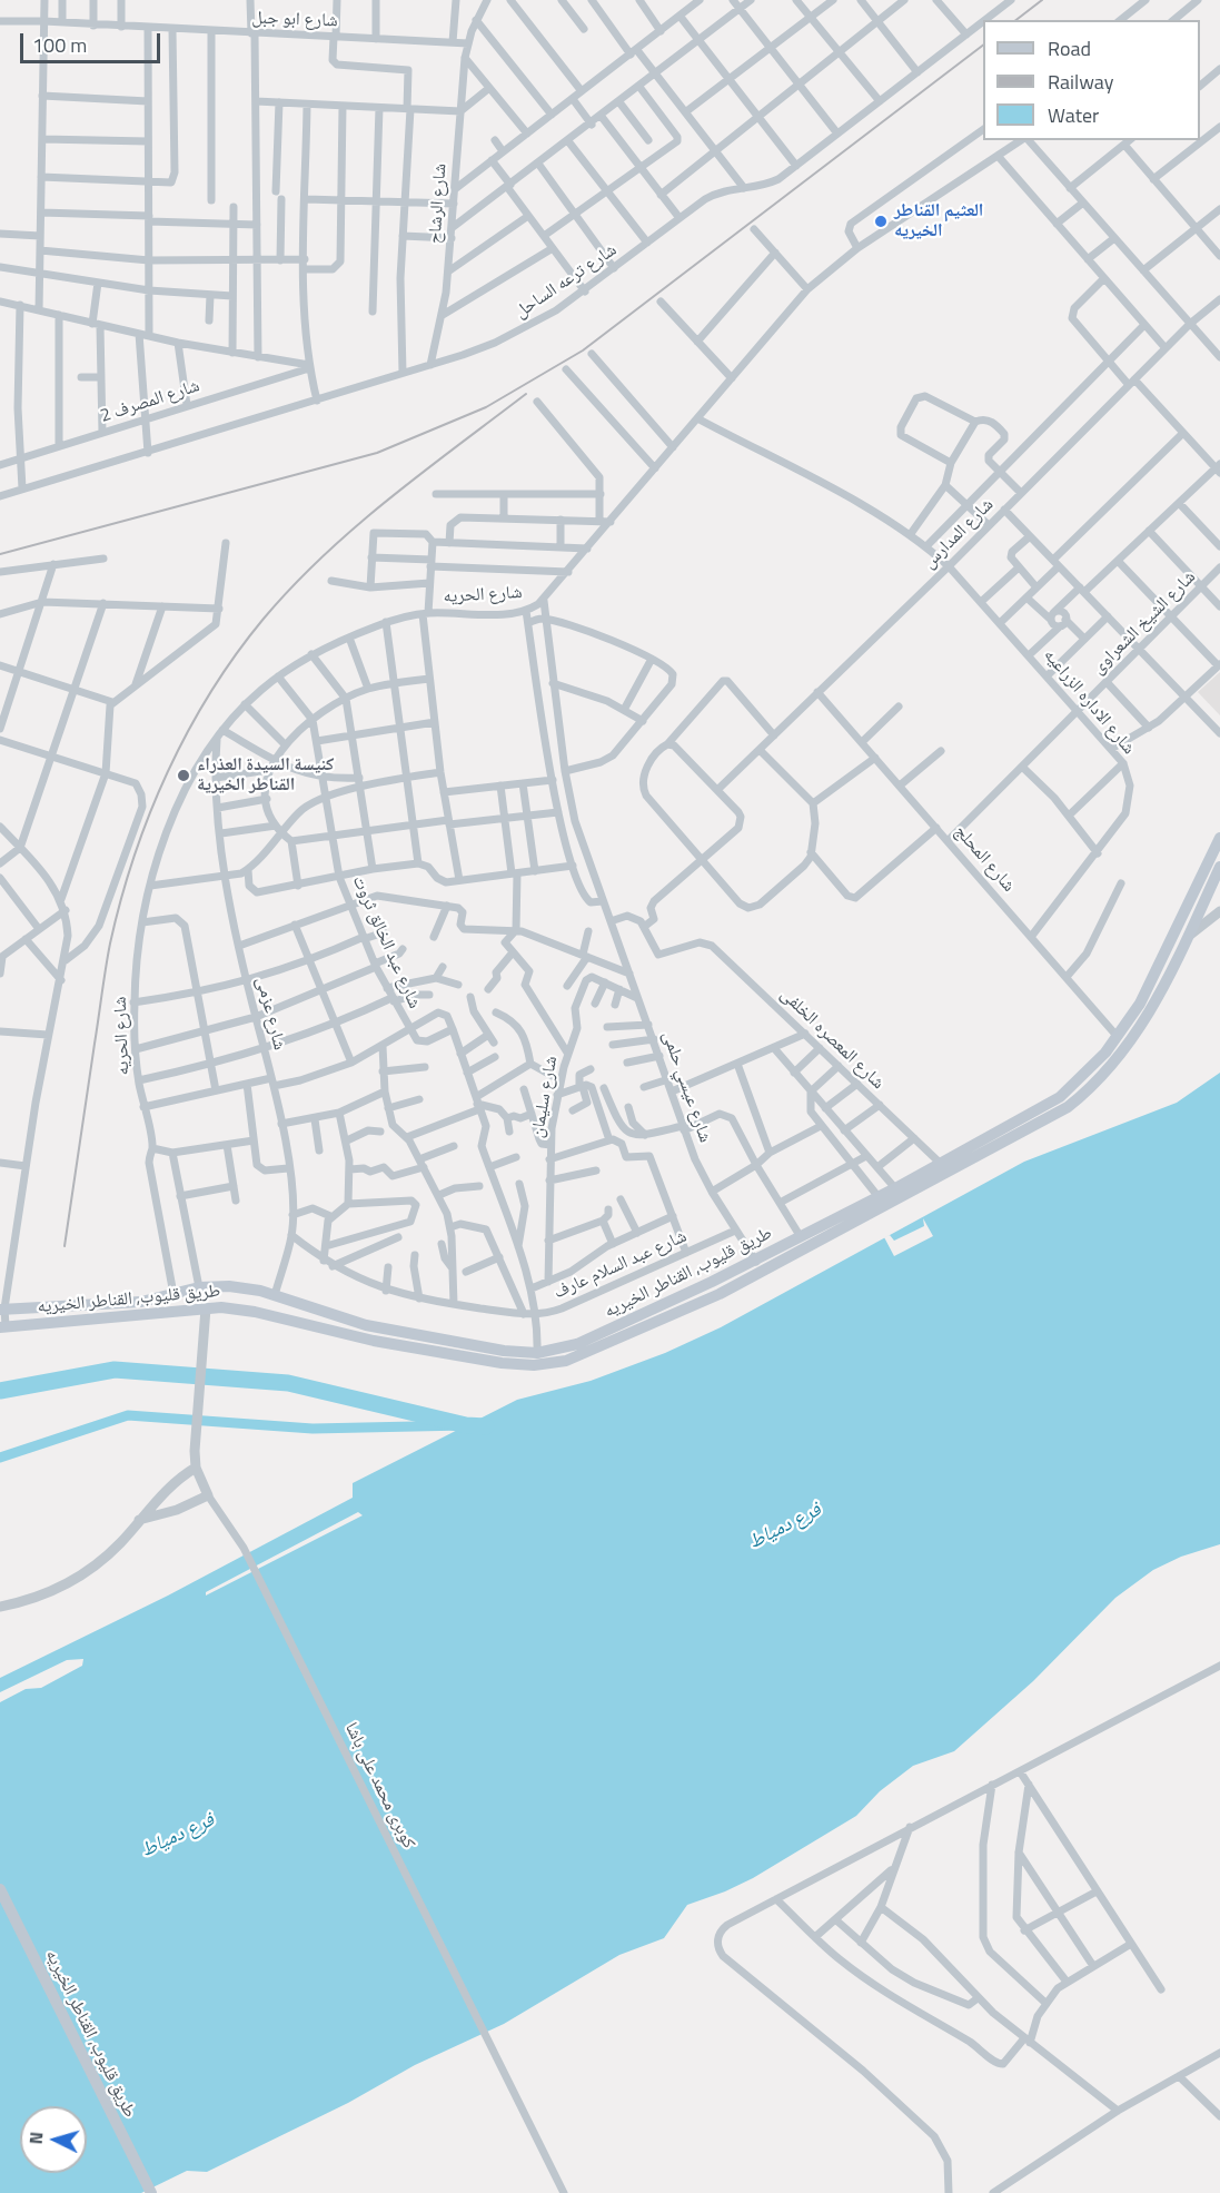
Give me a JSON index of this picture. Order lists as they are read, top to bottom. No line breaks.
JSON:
{"streets":{"main road":["طريق قليوب, القناطر الخيريه"],"street":["شارع ابو جبل","شارع الرشاح","شارع ترعه الساحل","شارع المصرف 2","شارع المدارس","شارع الحريه","شارع الشيخ الشعراوى","شارع الاداره الزراعيه","شارع المحلج","شارع عبد الخالق ثروت","شارع عزمى","شارع المعصره الخلفى","شارع عيسي حلمى","شارع سليمان","شارع عبد السلام عارف","كوبرى محمد على باشا"]},"crossings":[["شارع ابو جبل","شارع الرشاح"],["شارع الرشاح","شارع ترعه الساحل"],["شارع المدارس","شارع الاداره الزراعيه"],["شارع المدارس","شارع المحلج"],["شارع الحريه","شارع الاداره الزراعيه"],["شارع الحريه","شارع عزمى"],["شارع الحريه","شارع عيسي حلمى"],["شارع الحريه","طريق قليوب, القناطر الخيريه"],["شارع الشيخ الشعراوى","شارع الاداره الزراعيه"],["شارع الشيخ الشعراوى","شارع المحلج"],["شارع الاداره الزراعيه","شارع المحلج"],["شارع المحلج","طريق قليوب, القناطر الخيريه"],["شارع عزمى","شارع عبد السلام عارف"],["شارع عزمى","طريق قليوب, القناطر الخيريه"],["شارع المعصره الخلفى","طريق قليوب, القناطر الخيريه"],["شارع عيسي حلمى","شارع عبد السلام عارف"],["شارع عيسي حلمى","طريق قليوب, القناطر الخيريه"]],"water":["فرع دمياط"],"places":["العثيم القناطر الخيريه","كنيسة السيدة العذراء القناطر الخيرية"],"legend":["Road","Railway","Water"],"scale_bar":"100 m","north":"left"}
